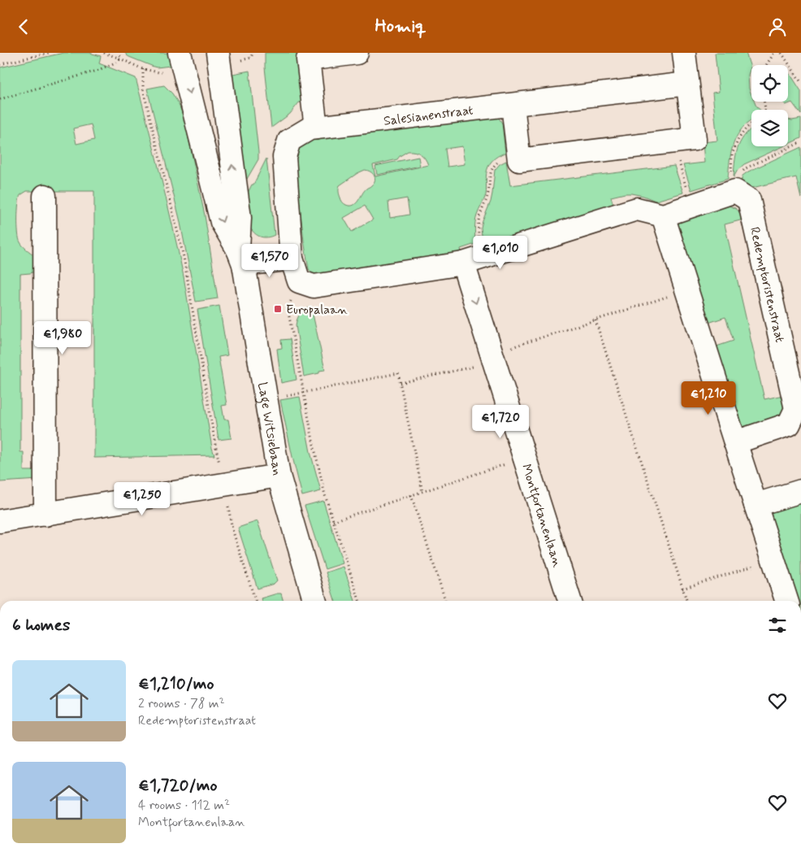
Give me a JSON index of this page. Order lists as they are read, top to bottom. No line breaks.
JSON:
{"streets":{"street":["Salesianenstraat","Redemptoristenstraat","Lage Witsiebaan","Montfortanenlaan"]},"places":{"transit":["Europalaan"]},"page":{"header":"Homiq","price":["€1,010","€1,570","€1,980","€1,210","€1,720","€1,250"],"heading":"6 homes","list":[{"name":"€1,210/mo","note":"2 rooms · 78 m² · Redemptoristenstraat"},{"name":"€1,720/mo","note":"4 rooms · 112 m² · Montfortanenlaan"}]}}
